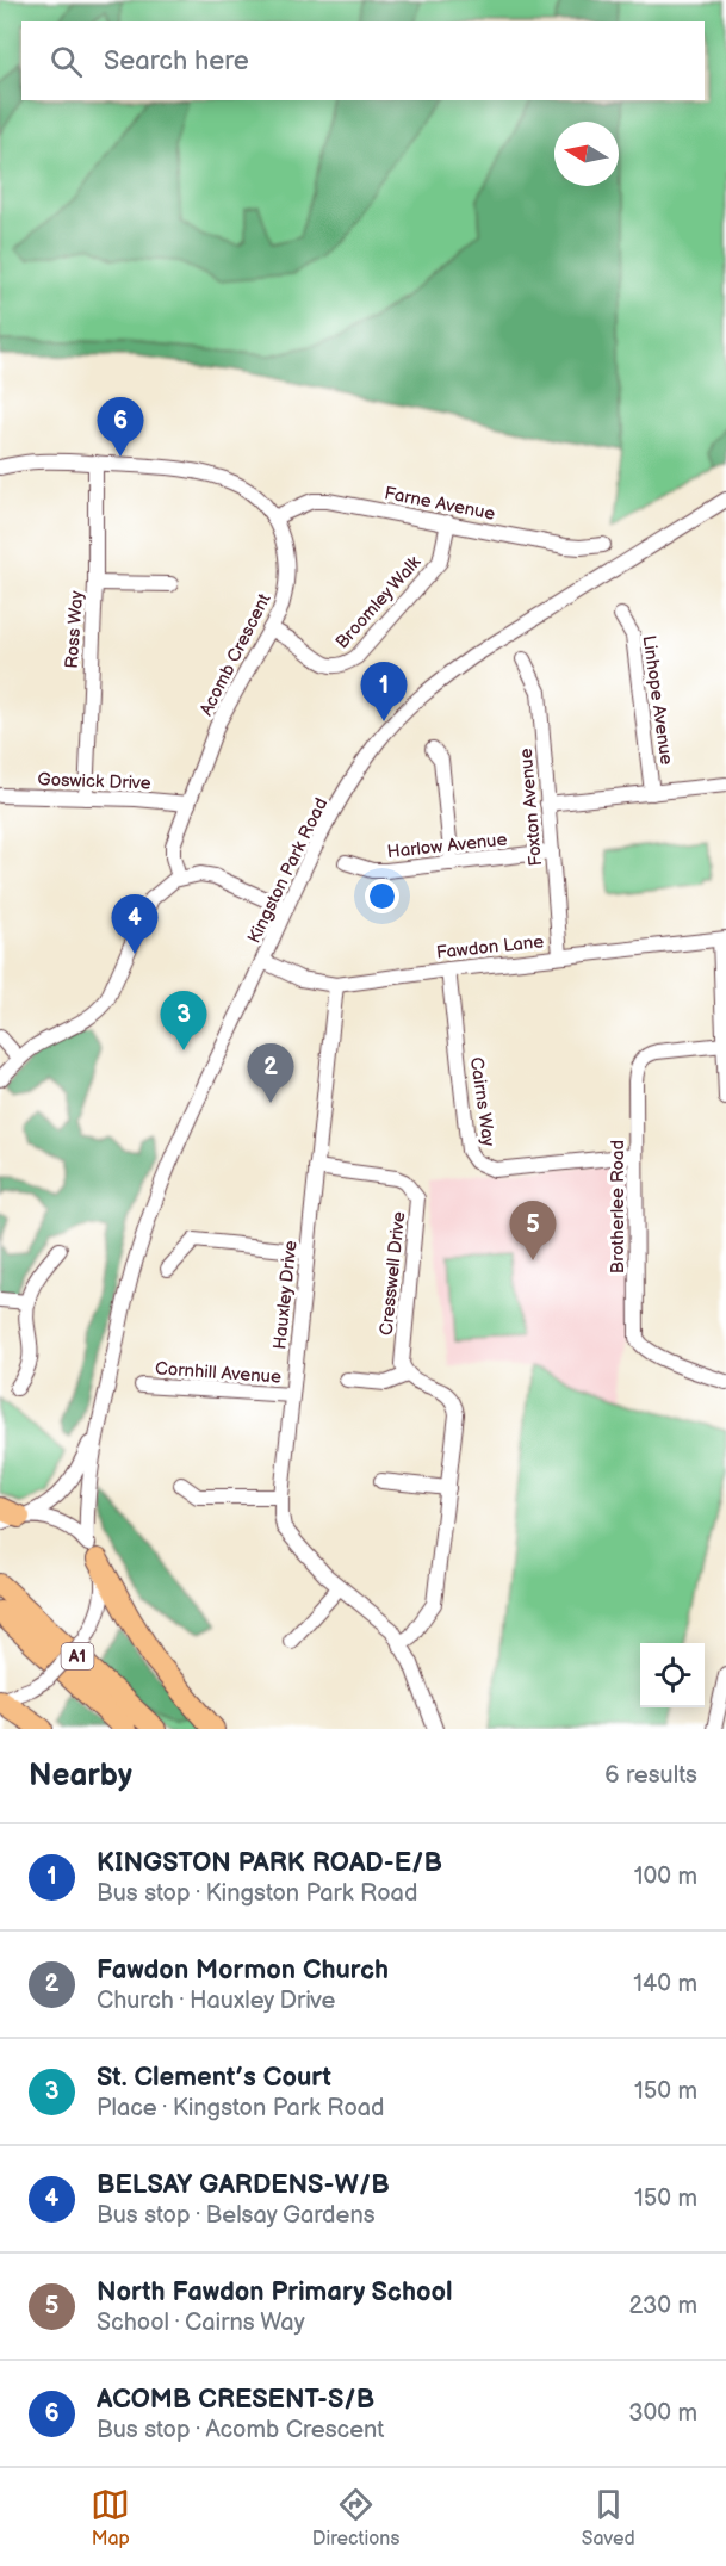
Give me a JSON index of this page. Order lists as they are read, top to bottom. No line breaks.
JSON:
{"streets":{"highway":["A1"],"street":["Farne Avenue","Broomley Walk","Ross Way","Acomb Crescent","Linhope Avenue","Goswick Drive","Foxton Avenue","Harlow Avenue","Kingston Park Road","Fawdon Lane","Cairns Way","Brotherlee Road","Cresswell Drive","Hauxley Drive","Cornhill Avenue"]},"crossings":[["Farne Avenue","Broomley Walk"],["Farne Avenue","Acomb Crescent"],["Broomley Walk","Acomb Crescent"],["Ross Way","Acomb Crescent"],["Ross Way","Goswick Drive"],["Acomb Crescent","Goswick Drive"],["Foxton Avenue","Harlow Avenue"],["Foxton Avenue","Fawdon Lane"],["Kingston Park Road","Fawdon Lane"],["Fawdon Lane","Cairns Way"],["Fawdon Lane","Hauxley Drive"],["Cairns Way","Brotherlee Road"],["Cresswell Drive","Hauxley Drive"],["Hauxley Drive","Cornhill Avenue"]],"north":"left","page":{"search":"Search here","pins":["6","1","4","3","2","5"],"heading":["Nearby","6 results"],"list":[{"mark":"1","name":"KINGSTON PARK ROAD-E/B","note":"Bus stop · Kingston Park Road","value":"100 m"},{"mark":"2","name":"Fawdon Mormon Church","note":"Church · Hauxley Drive","value":"140 m"},{"mark":"3","name":"St. Clement’s Court","note":"Place · Kingston Park Road","value":"150 m"},{"mark":"4","name":"BELSAY GARDENS-W/B","note":"Bus stop · Belsay Gardens","value":"150 m"},{"mark":"5","name":"North Fawdon Primary School","note":"School · Cairns Way","value":"230 m"},{"mark":"6","name":"ACOMB CRESENT-S/B","note":"Bus stop · Acomb Crescent","value":"300 m"}],"nav":["Map","Directions","Saved"]}}
